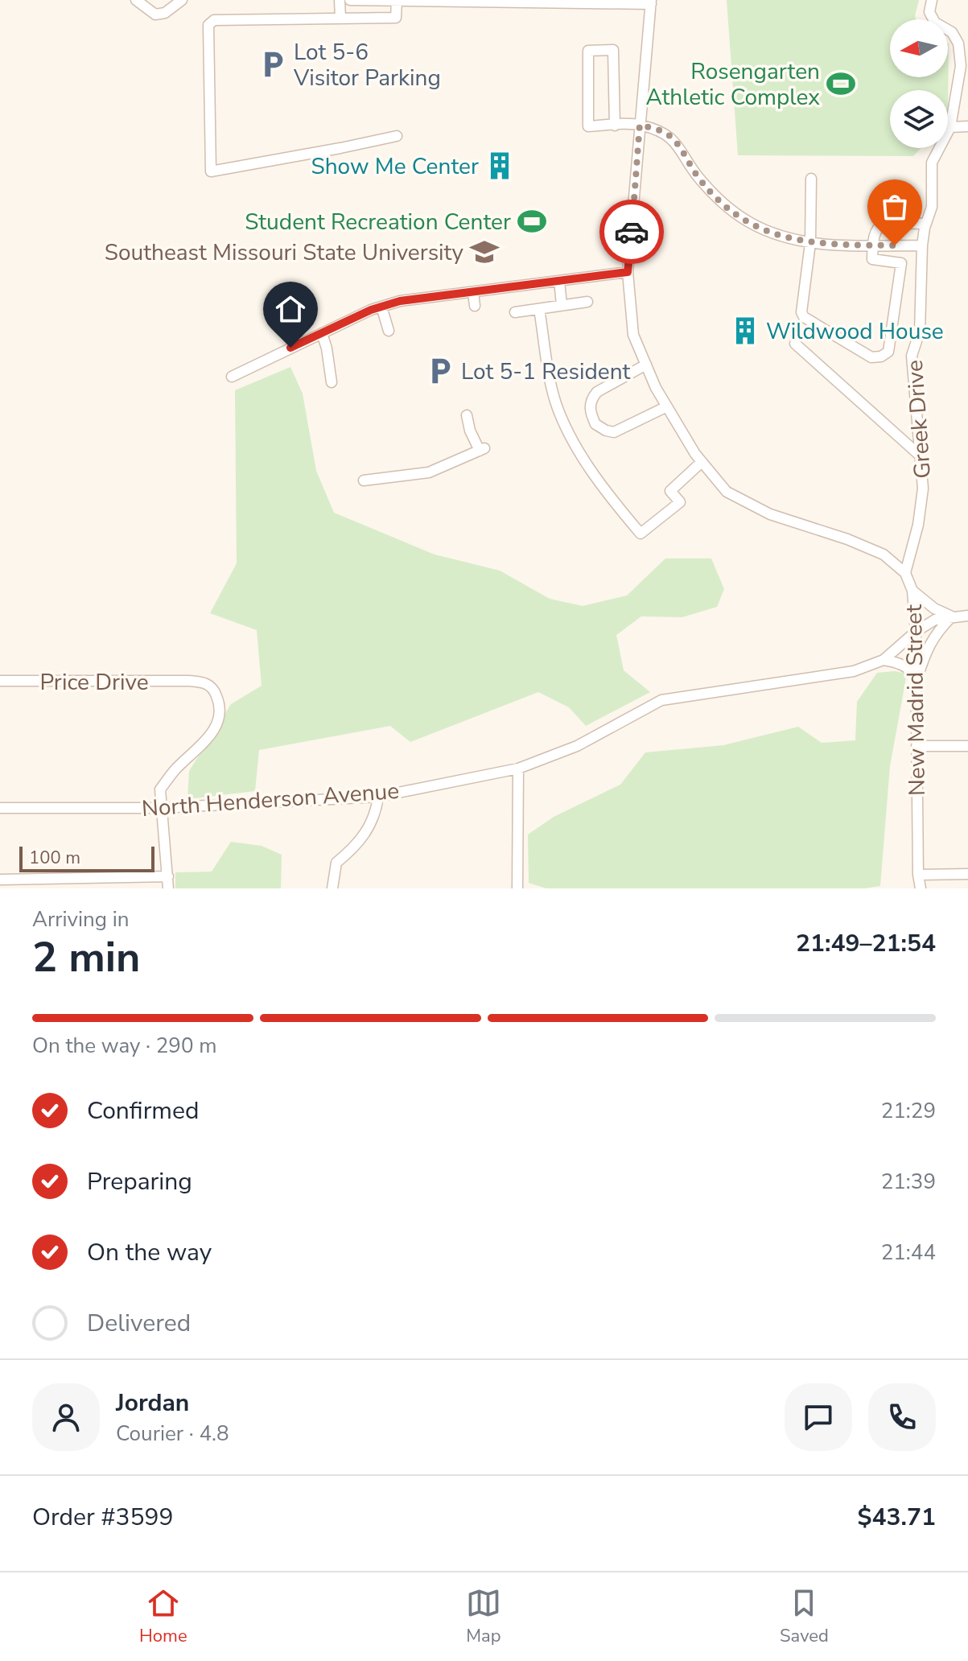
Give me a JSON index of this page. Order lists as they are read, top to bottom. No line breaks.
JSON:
{"streets":{"street":["Greek Drive","Price Drive","New Madrid Street","North Henderson Avenue"]},"crossings":[["Greek Drive","New Madrid Street"],["Price Drive","North Henderson Avenue"],["New Madrid Street","North Henderson Avenue"]],"places":{"parking":["Lot 5-6 Visitor Parking","Lot 5-1 Resident"],"sports":["Rosengarten Athletic Complex","Student Recreation Center"],"building":["Show Me Center","Wildwood House"],"school or university":["Southeast Missouri State University"]},"scale_bar":"100 m","north":"left","page":{"scale":"100 m","heading":["2 min","Arriving in","21:49–21:54"],"panel":["Jordan","Courier · 4.8","Order #3599","$43.71"],"bar":"On the way · 290 m","list":[["Confirmed","21:29"],["Preparing","21:39"],["On the way","21:44"],"Delivered"],"tabs":["Home","Map","Saved"]}}
